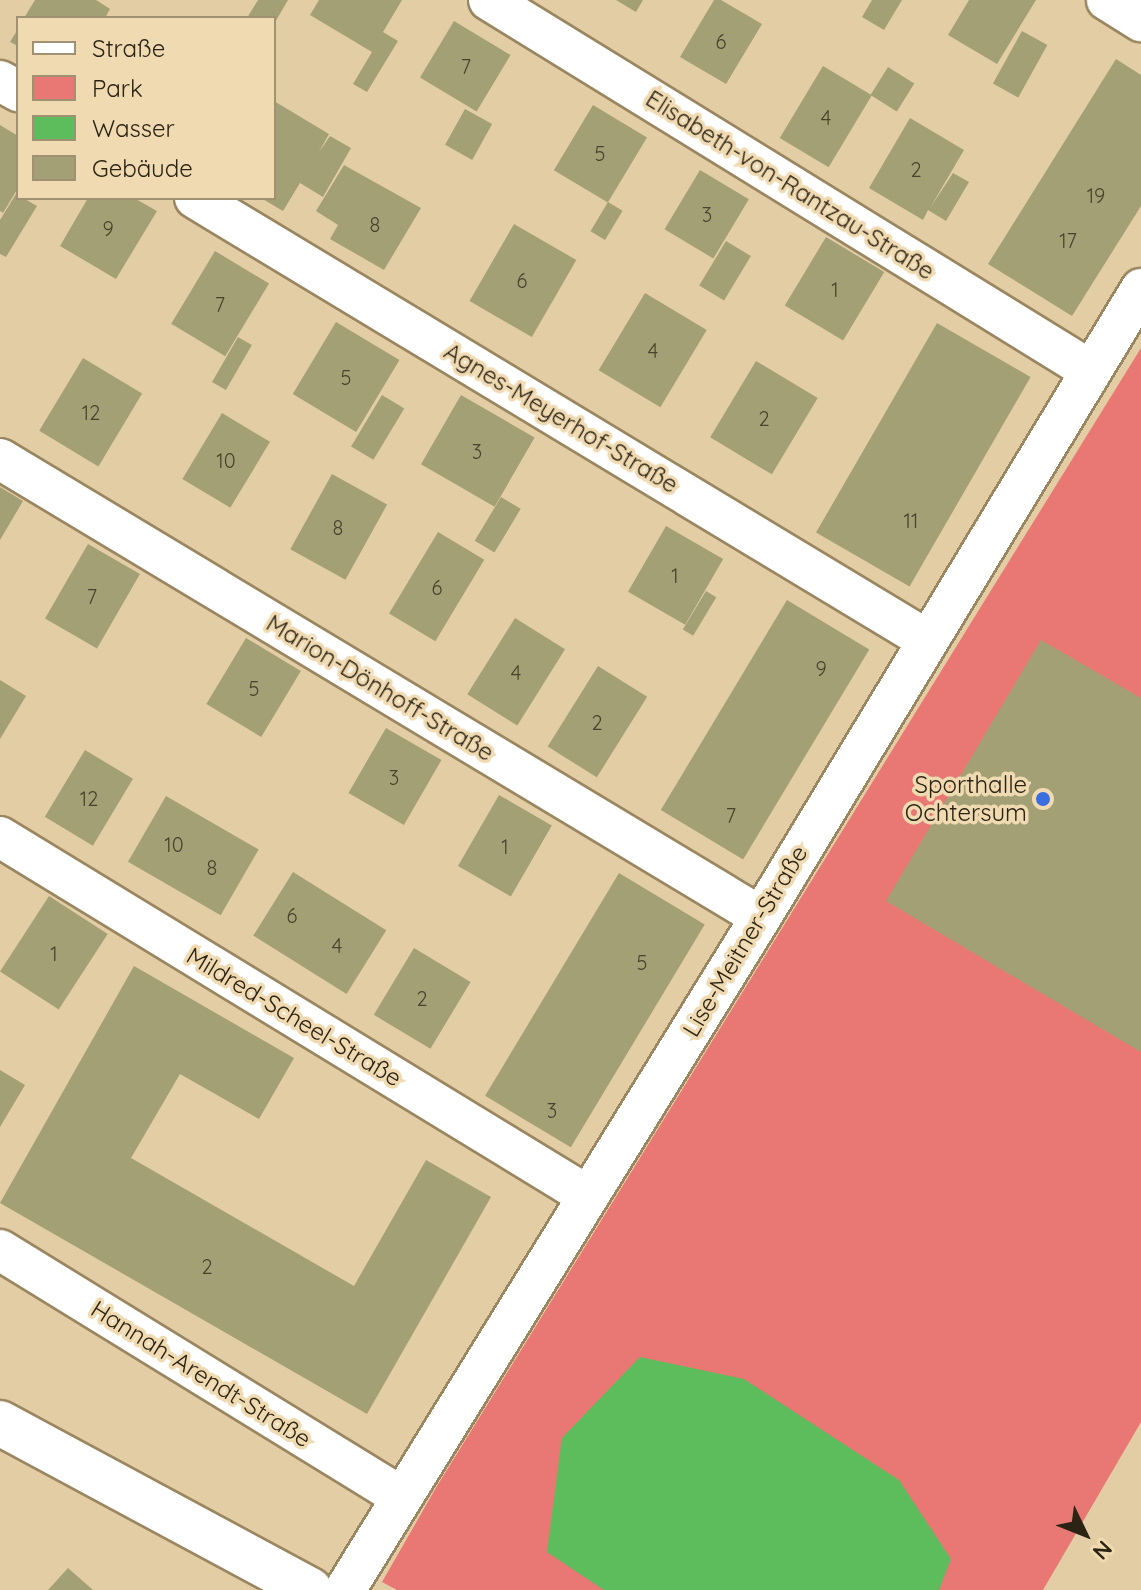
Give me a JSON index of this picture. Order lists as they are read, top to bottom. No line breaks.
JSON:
{"streets":{"street":["Elisabeth-von-Rantzau-Straße","Agnes-Meyerhof-Straße","Marion-Dönhoff-Straße","Lise-Meitner-Straße","Mildred-Scheel-Straße","Hannah-Arendt-Straße"]},"crossings":[["Elisabeth-von-Rantzau-Straße","Lise-Meitner-Straße"],["Agnes-Meyerhof-Straße","Lise-Meitner-Straße"],["Marion-Dönhoff-Straße","Lise-Meitner-Straße"],["Lise-Meitner-Straße","Mildred-Scheel-Straße"],["Lise-Meitner-Straße","Hannah-Arendt-Straße"]],"places":["Sporthalle Ochtersum"],"house_numbers":["6","7","4","5","2","19","3","8","9","17","6","1","7","4","5","12","2","3","10","11","8","1","6","7","9","4","5","2","3","12","7","10","1","8","6","4","1","5","2","3","2"],"legend":["Straße","Park","Wasser","Gebäude"],"north":"bottom right"}
